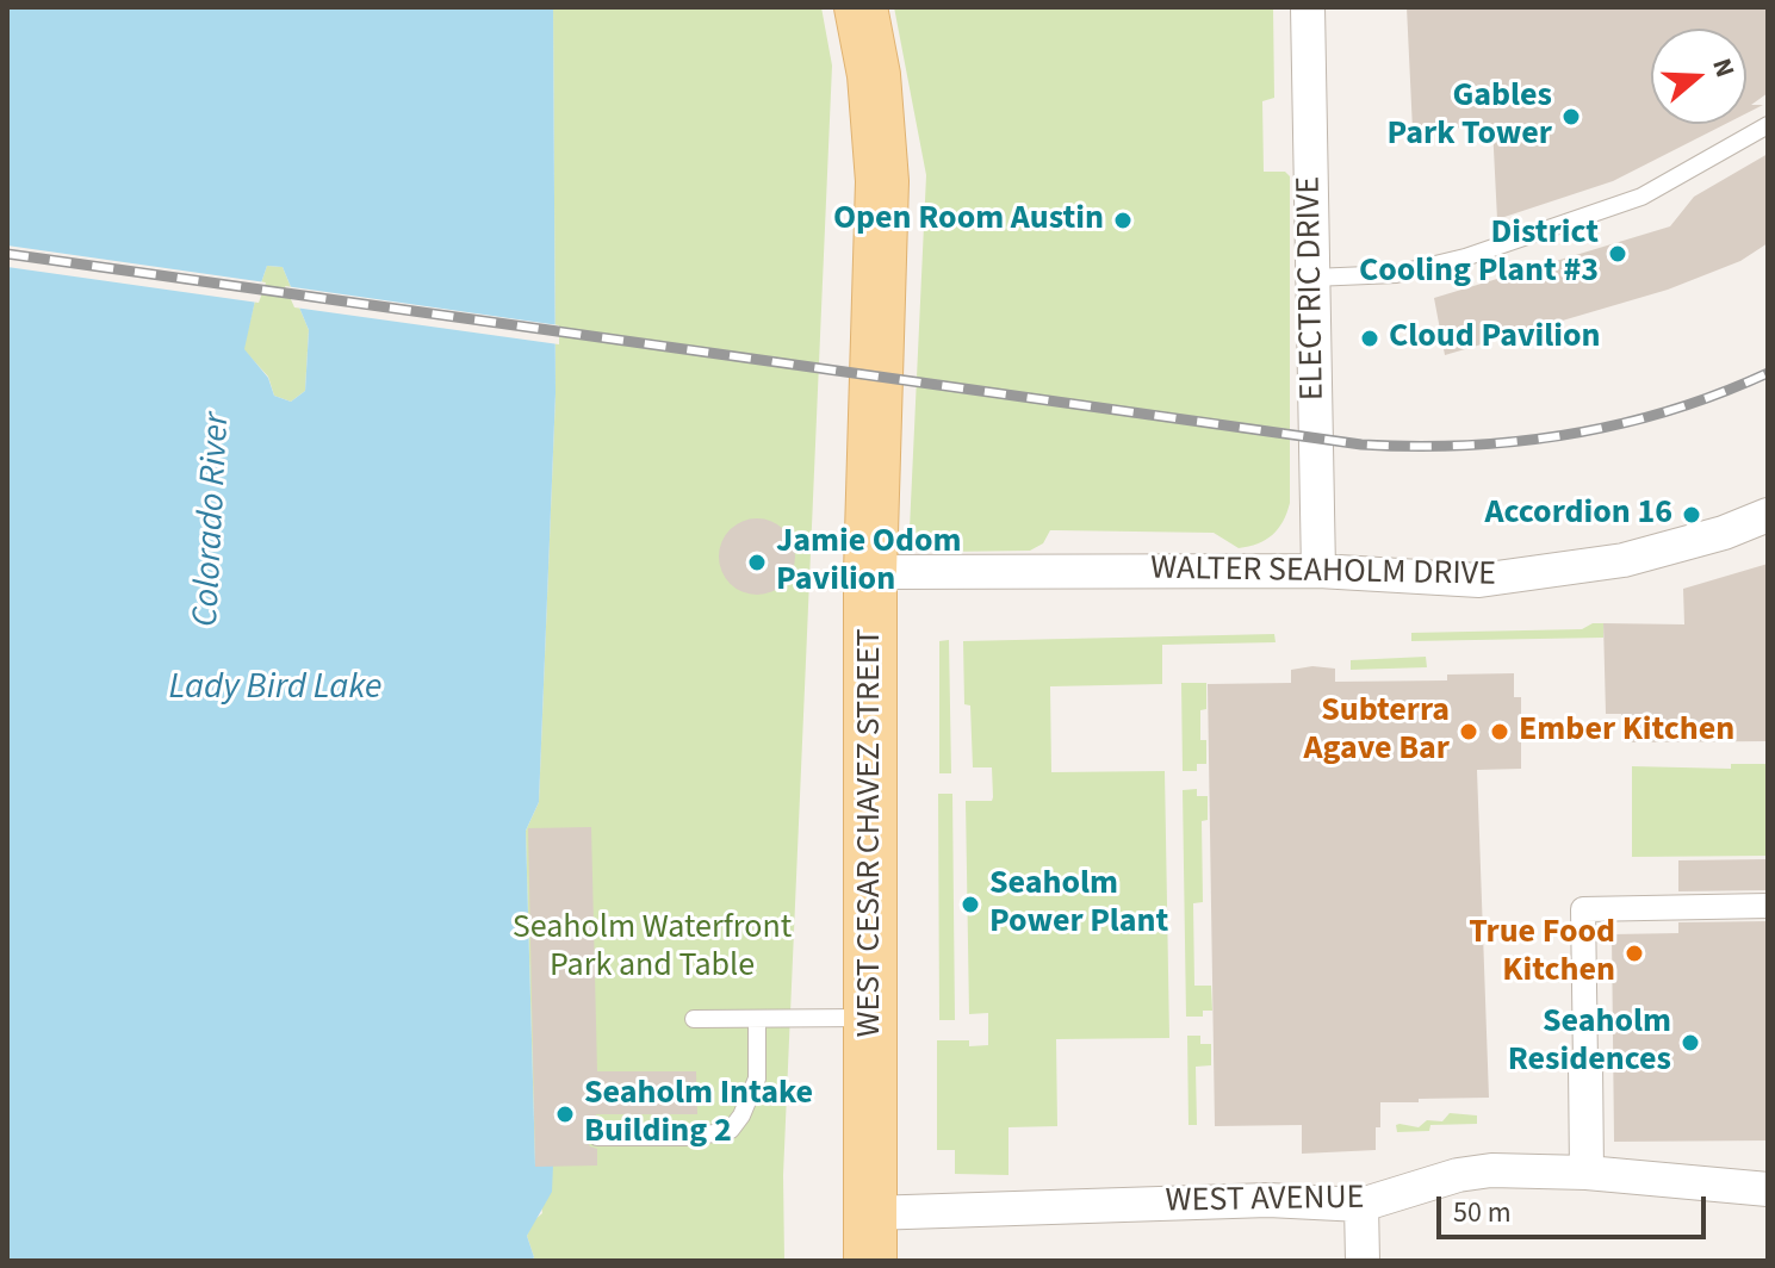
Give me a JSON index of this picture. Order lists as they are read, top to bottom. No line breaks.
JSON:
{"streets":{"main road":["WEST CESAR CHAVEZ STREET"],"street":["ELECTRIC DRIVE","WALTER SEAHOLM DRIVE","WEST AVENUE"]},"crossings":[["ELECTRIC DRIVE","WALTER SEAHOLM DRIVE"],["WALTER SEAHOLM DRIVE","WEST CESAR CHAVEZ STREET"],["WEST CESAR CHAVEZ STREET","WEST AVENUE"]],"water":["Colorado River","Lady Bird Lake"],"parks":["Seaholm Waterfront Park and Table"],"places":["Gables Park Tower","Open Room Austin","District Cooling Plant #3","Cloud Pavilion","Accordion 16","Jamie Odom Pavilion","Subterra Agave Bar","Ember Kitchen","Seaholm Power Plant","True Food Kitchen","Seaholm Residences","Seaholm Intake Building 2"],"scale_bar":"50 m","north":"right"}
